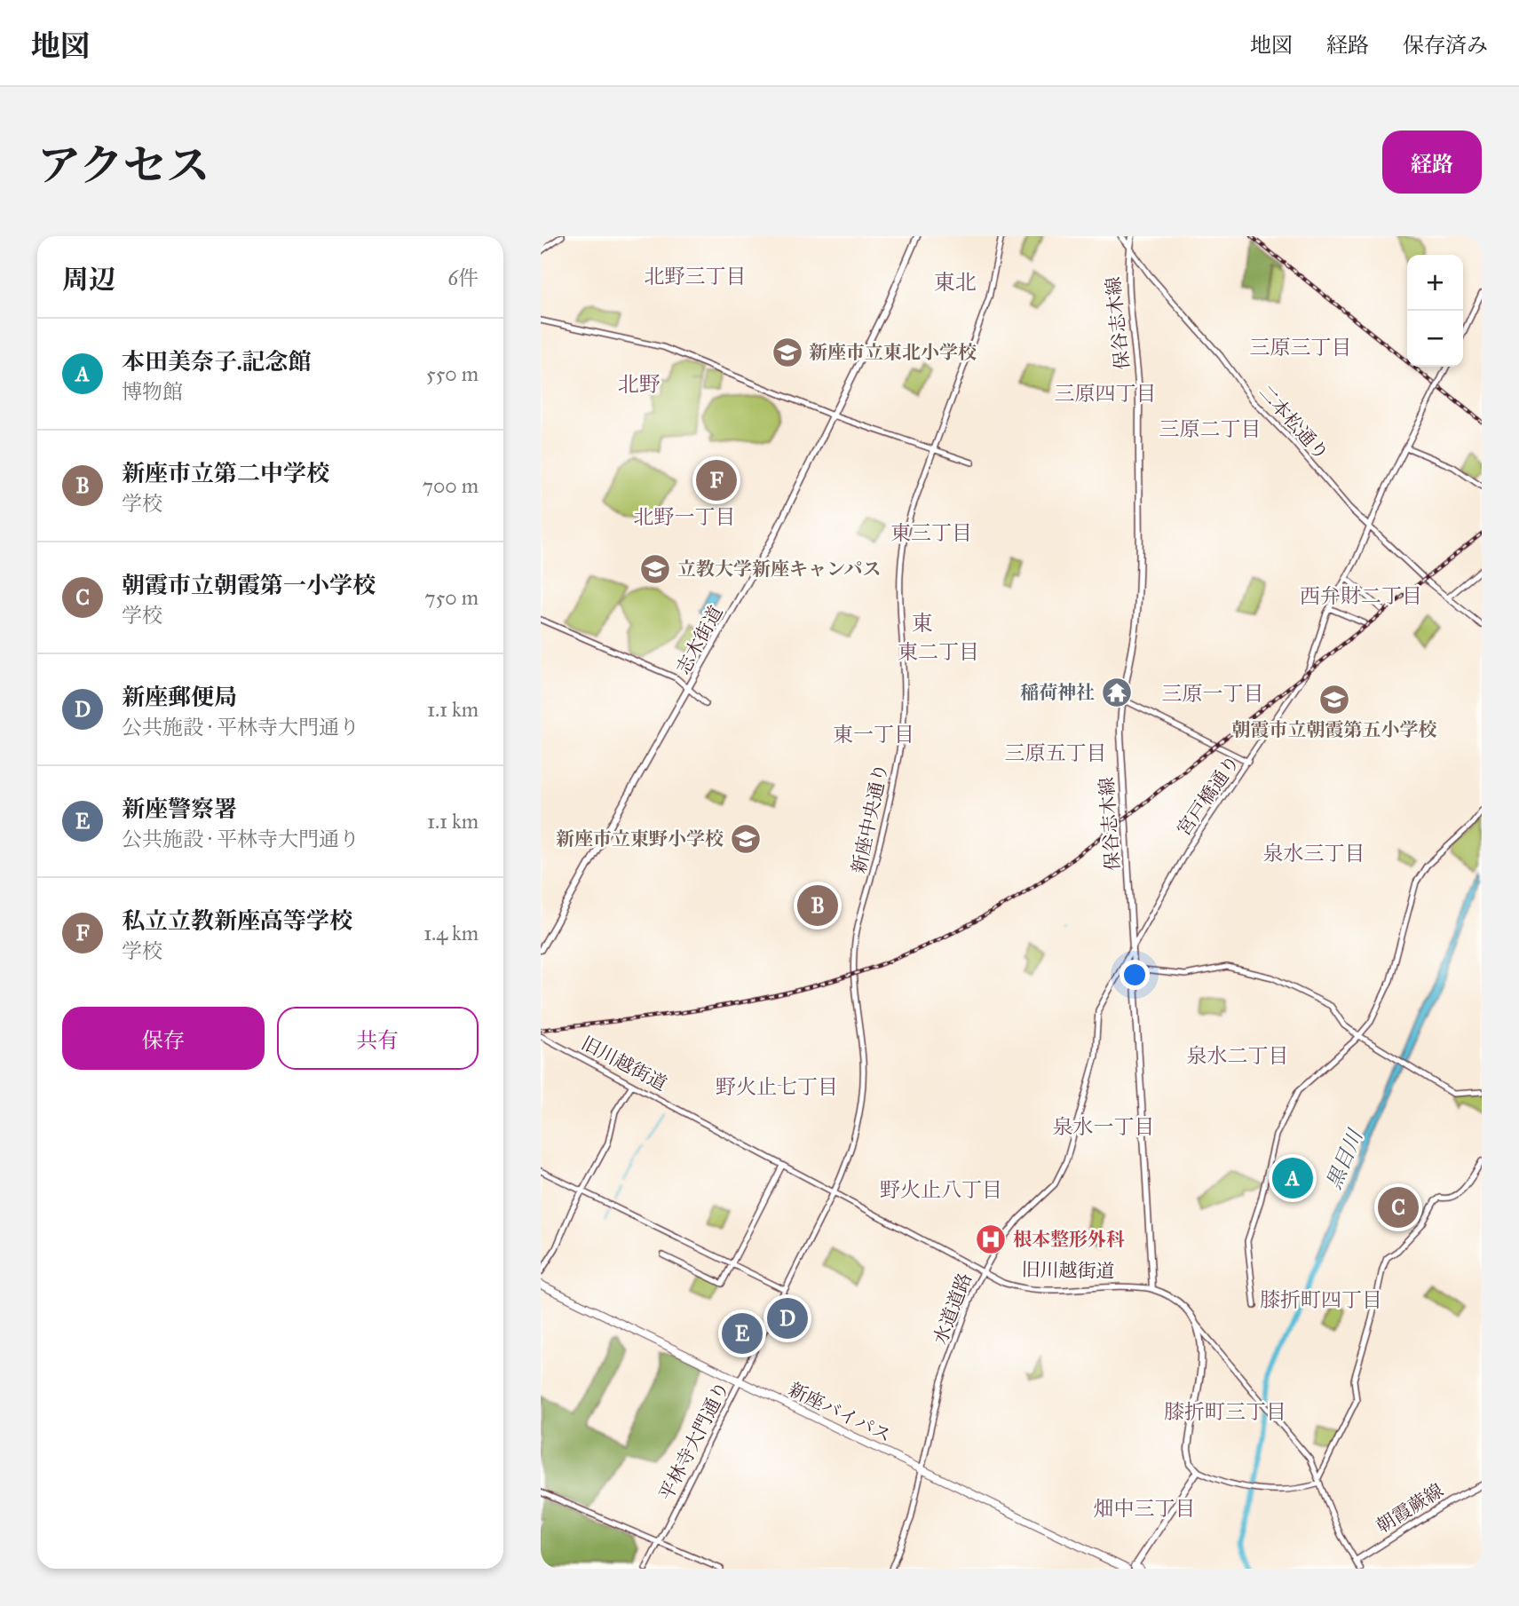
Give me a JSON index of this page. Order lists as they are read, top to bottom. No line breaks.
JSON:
{"streets":{"highway":["新座バイパス"],"main road":["保谷志木線","志木街道","旧川越街道","朝霞蕨線"],"street":["二本松通り","宮戸橋通り","新座中央通り","水道道路","平林寺大門通り"]},"crossings":[["保谷志木線","二本松通り"],["保谷志木線","宮戸橋通り"],["保谷志木線","旧川越街道"],["二本松通り","宮戸橋通り"],["宮戸橋通り","水道道路"],["新座中央通り","旧川越街道"],["新座中央通り","平林寺大門通り"],["旧川越街道","水道道路"],["旧川越街道","平林寺大門通り"],["旧川越街道","朝霞蕨線"],["水道道路","新座バイパス"],["新座バイパス","平林寺大門通り"]],"districts":["北野三丁目","東北","三原三丁目","北野","三原四丁目","三原二丁目","北野一丁目","東三丁目","西弁財二丁目","東","東二丁目","三原一丁目","東一丁目","三原五丁目","泉水三丁目","泉水二丁目","野火止七丁目","泉水一丁目","野火止八丁目","膝折町四丁目","膝折町三丁目","畑中三丁目"],"water":["黒目川"],"places":{"school or university":["新座市立東北小学校","立教大学新座キャンパス","朝霞市立朝霞第五小学校","新座市立東野小学校"],"temple":["稲荷神社"],"hospital":["根本整形外科"]},"page":{"header":"地図","nav":["地図","経路","保存済み"],"title":"アクセス","buttons":["経路",["保存","共有"]],"heading":["周辺","6件"],"map_buttons":["+","−"],"list":[{"mark":"A","name":"本田美奈子.記念館","note":"博物館","value":"550 m"},{"mark":"B","name":"新座市立第二中学校","note":"学校","value":"700 m"},{"mark":"C","name":"朝霞市立朝霞第一小学校","note":"学校","value":"750 m"},{"mark":"D","name":"新座郵便局","note":"公共施設 · 平林寺大門通り","value":"1.1 km"},{"mark":"E","name":"新座警察署","note":"公共施設 · 平林寺大門通り","value":"1.1 km"},{"mark":"F","name":"私立立教新座高等学校","note":"学校","value":"1.4 km"}],"pins":["F","B","A","C","D","E"]}}
